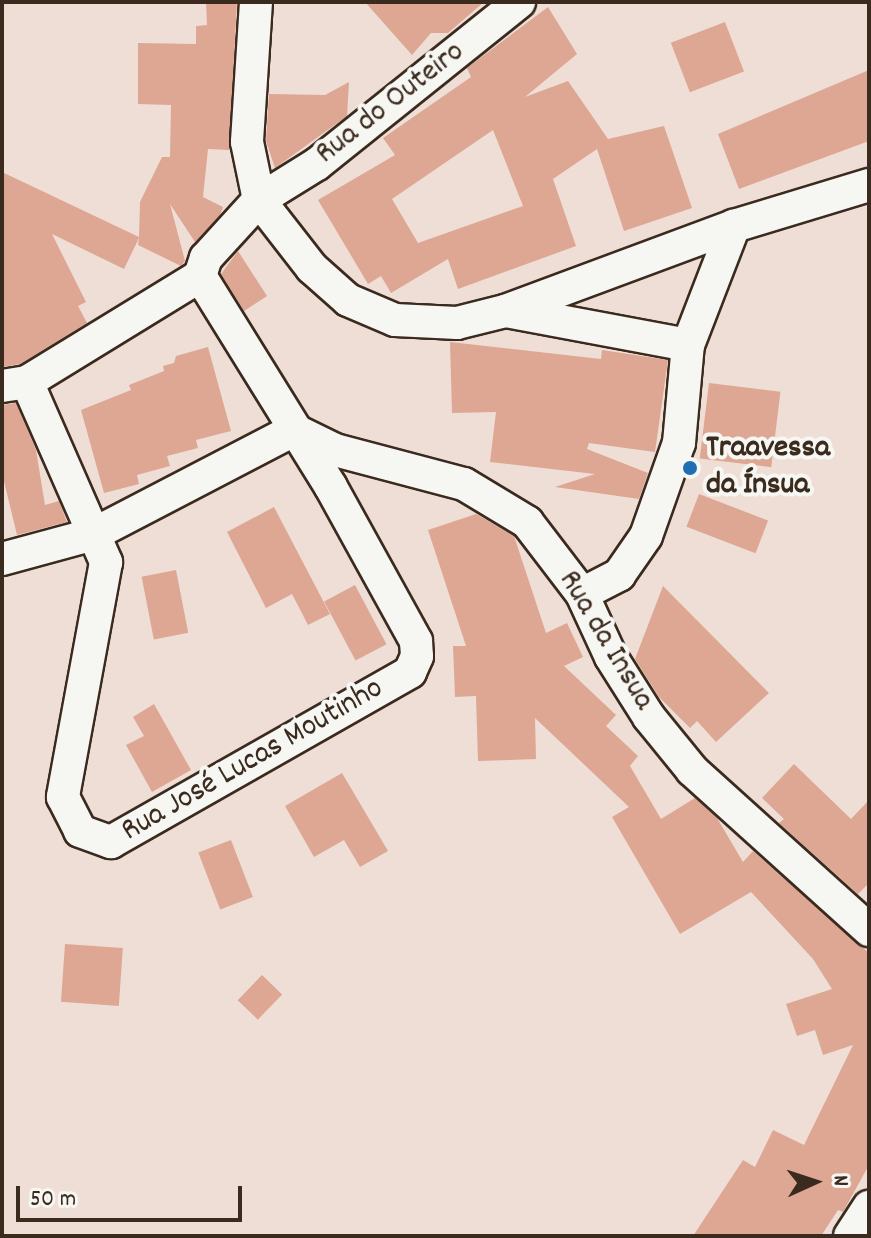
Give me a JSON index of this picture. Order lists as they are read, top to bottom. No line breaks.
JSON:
{"streets":{"street":["Rua do Outeiro","Rua da Insua","Rua José Lucas Moutinho"]},"crossings":[["Rua do Outeiro","Rua José Lucas Moutinho"],["Rua da Insua","Rua José Lucas Moutinho"]],"places":["Traavessa da Ínsua"],"scale_bar":"50 m","north":"right"}
